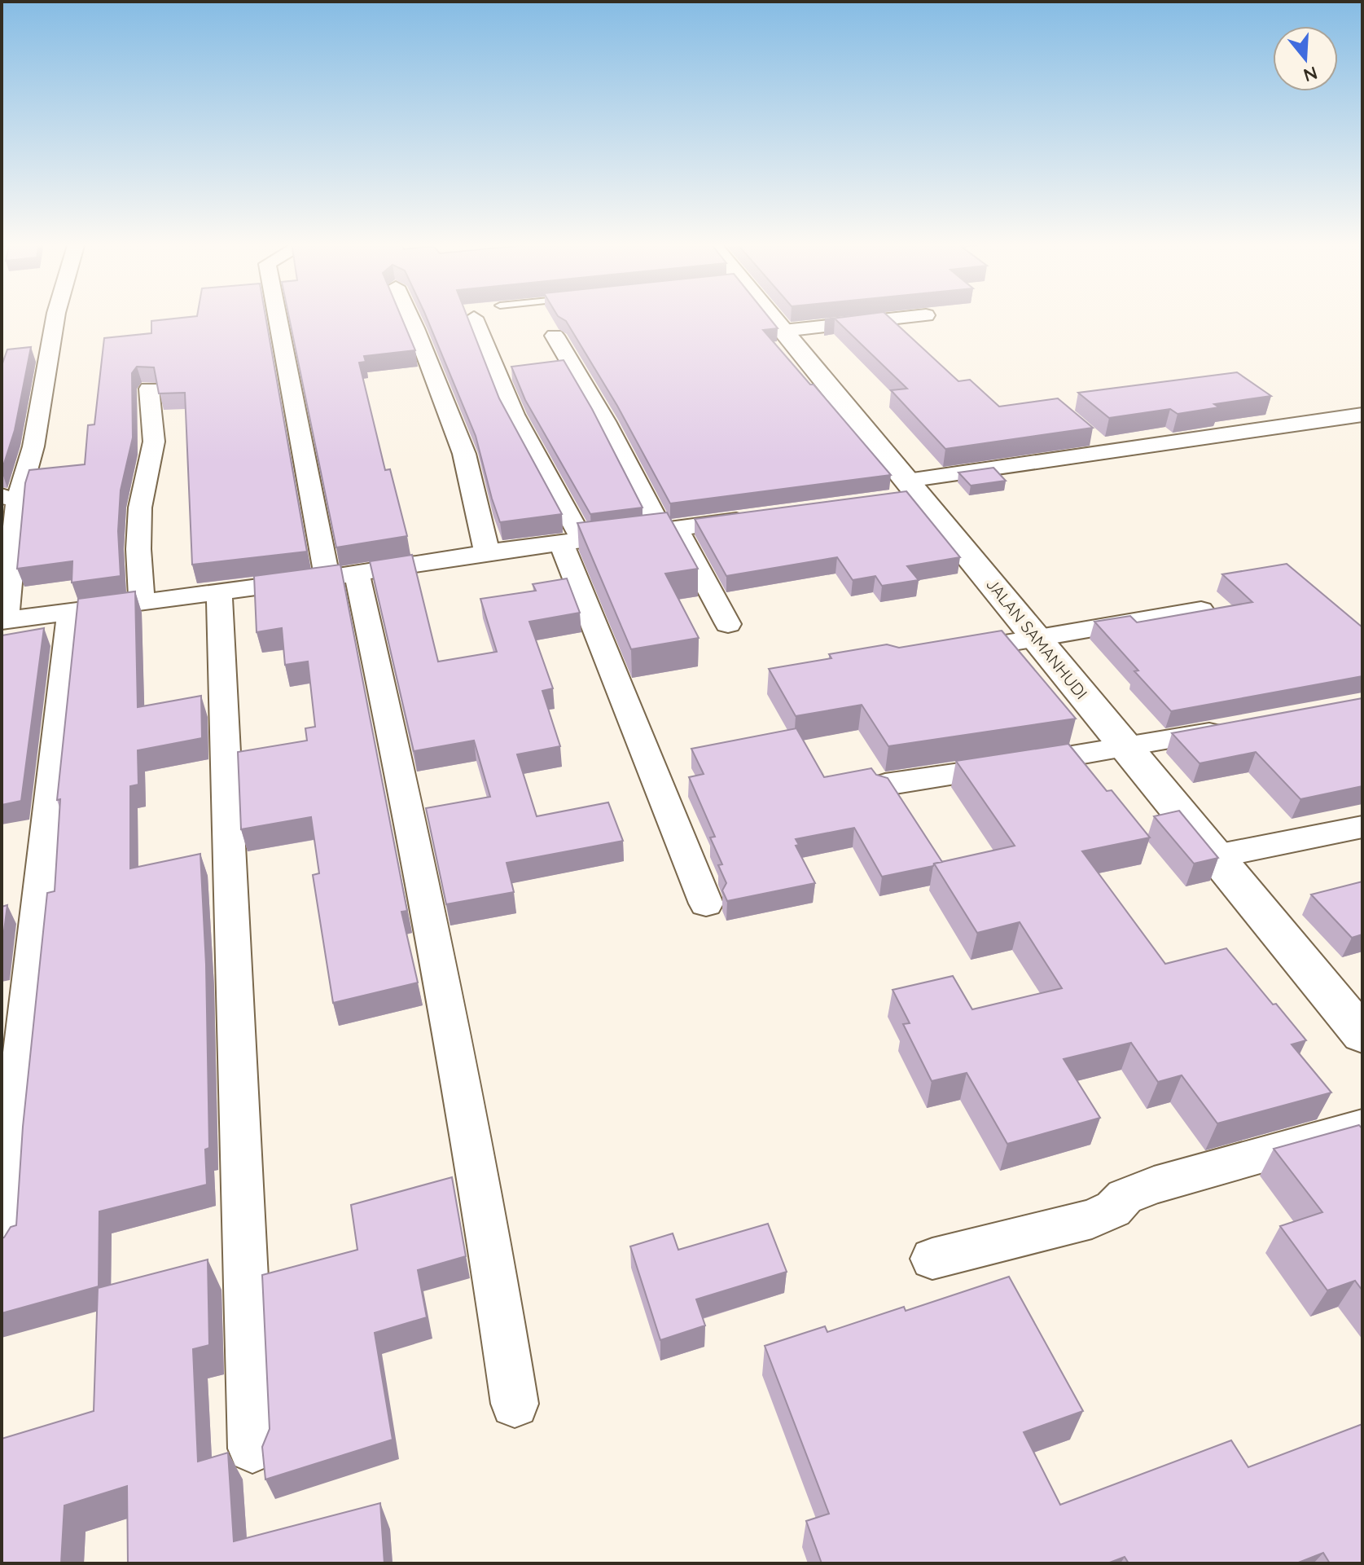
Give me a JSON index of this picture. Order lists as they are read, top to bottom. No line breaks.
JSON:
{"streets":{"street":["JALAN SAMANHUDI"]},"north":"bottom"}
